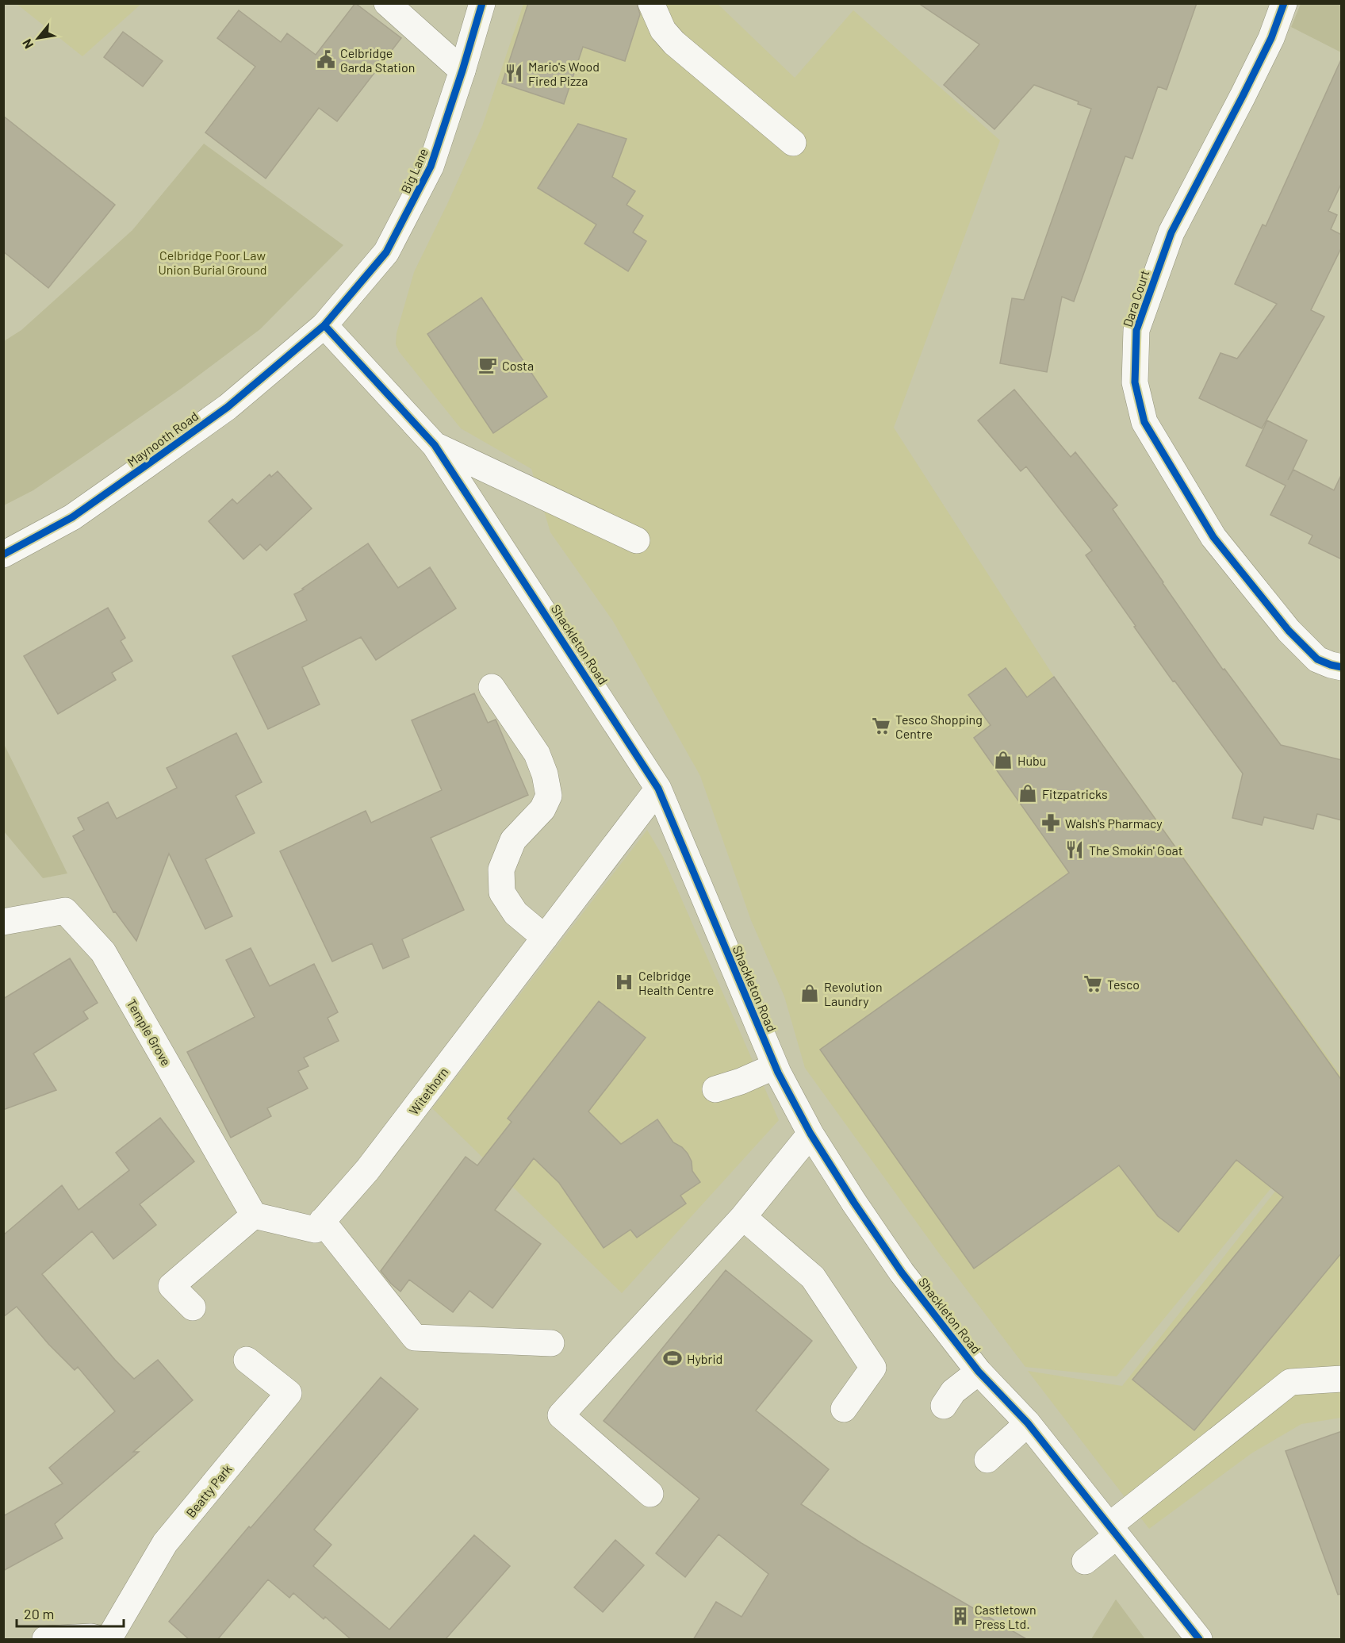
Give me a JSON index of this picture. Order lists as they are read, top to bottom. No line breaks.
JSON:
{"streets":{"street":["Big Lane","Dara Court","Maynooth Road","Shackleton Road","Temple Grove","Witethorn","Beatty Park"]},"crossings":[["Big Lane","Maynooth Road"],["Big Lane","Shackleton Road"],["Maynooth Road","Shackleton Road"],["Shackleton Road","Witethorn"]],"parks":["Celbridge Poor Law Union Burial Ground"],"places":{"public building":["Celbridge Garda Station"],"restaurant":["Mario's Wood Fired Pizza","The Smokin' Goat"],"cafe":["Costa"],"supermarket":["Tesco Shopping Centre","Tesco"],"shop":["Hubu","Fitzpatricks","Revolution Laundry"],"pharmacy":["Walsh's Pharmacy"],"hospital":["Celbridge Health Centre"],"sports":["Hybrid"],"building":["Castletown Press Ltd."]},"scale_bar":"20 m","north":"bottom left"}
